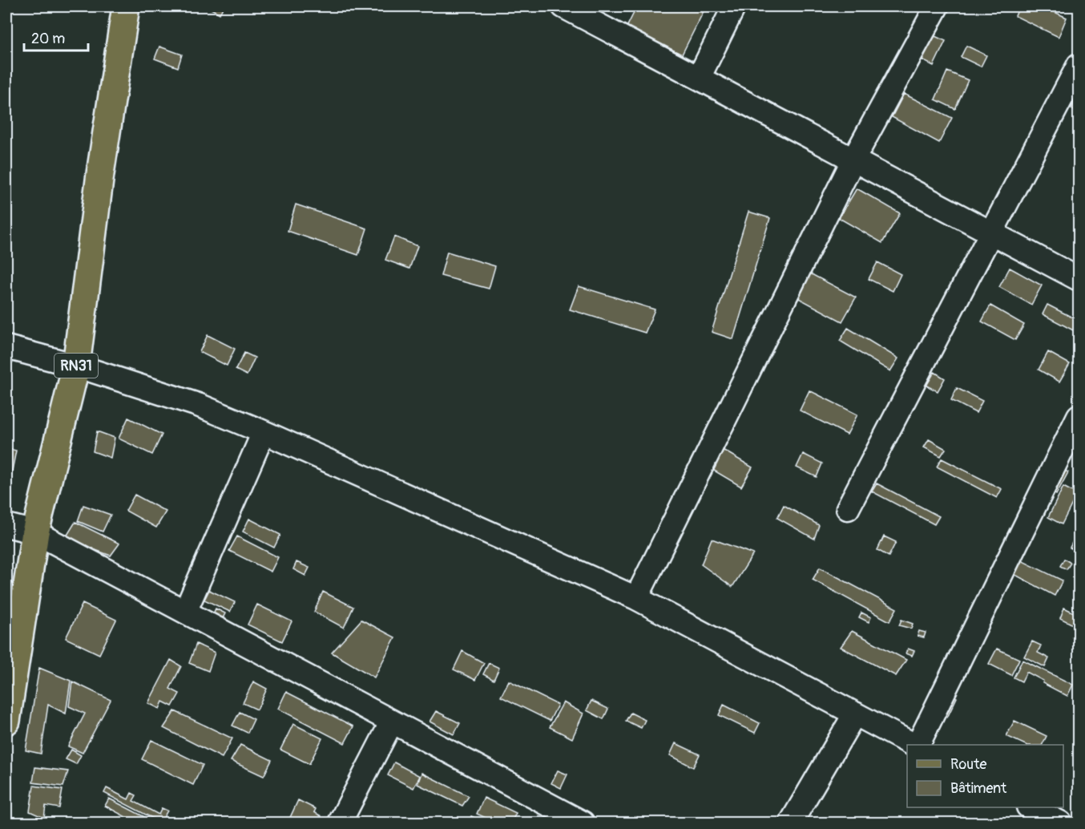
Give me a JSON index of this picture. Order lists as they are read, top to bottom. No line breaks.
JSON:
{"streets":{"main road":["RN31"]},"legend":["Route","Bâtiment"],"scale_bar":"20 m"}
